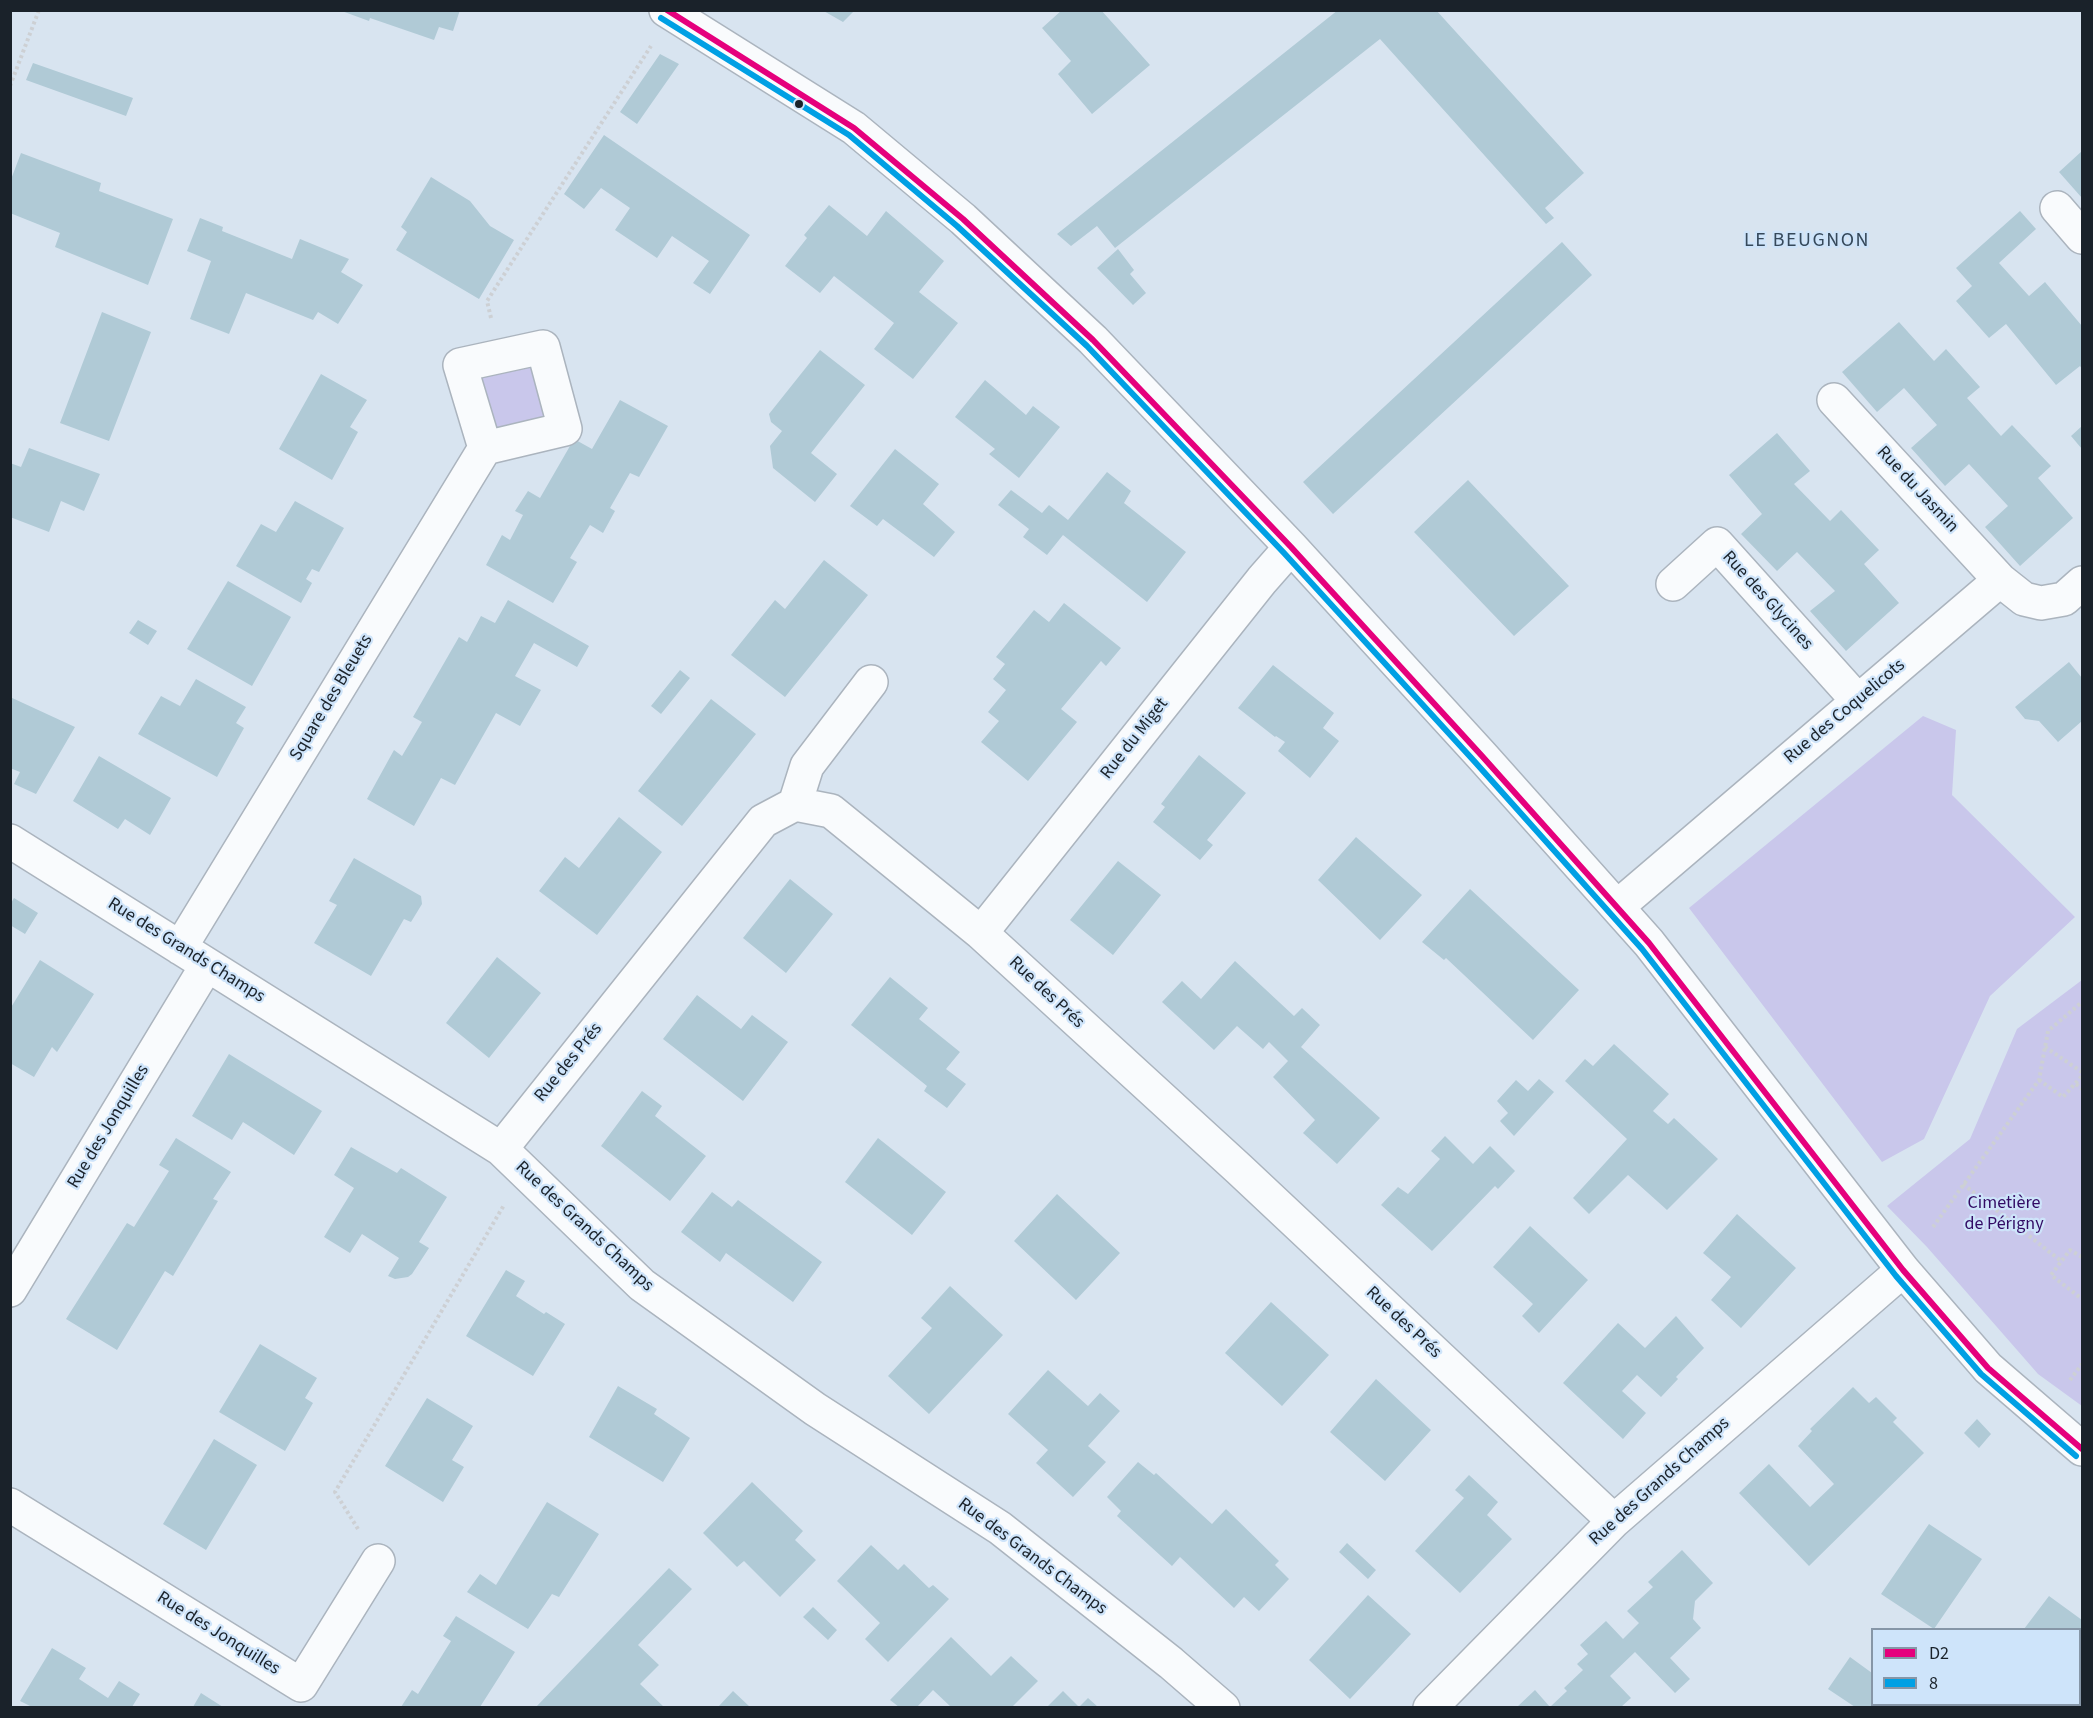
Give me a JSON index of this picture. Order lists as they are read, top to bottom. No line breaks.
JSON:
{"streets":{"street":["Rue du Jasmin","Rue des Glycines","Square des Bleuets","Rue des Coquelicots","Rue du Miget","Rue des Grands Champs","Rue des Prés","Rue des Jonquilles"]},"crossings":[["Rue du Jasmin","Rue des Coquelicots"],["Rue des Glycines","Rue des Coquelicots"],["Square des Bleuets","Rue des Grands Champs"],["Rue du Miget","Rue des Prés"],["Rue des Grands Champs","Rue des Prés"],["Rue des Grands Champs","Rue des Jonquilles"]],"districts":["LE BEUGNON"],"parks":["Cimetière de Périgny"],"lines":["transit line D2","transit line 8"],"legend":["D2","8"]}
